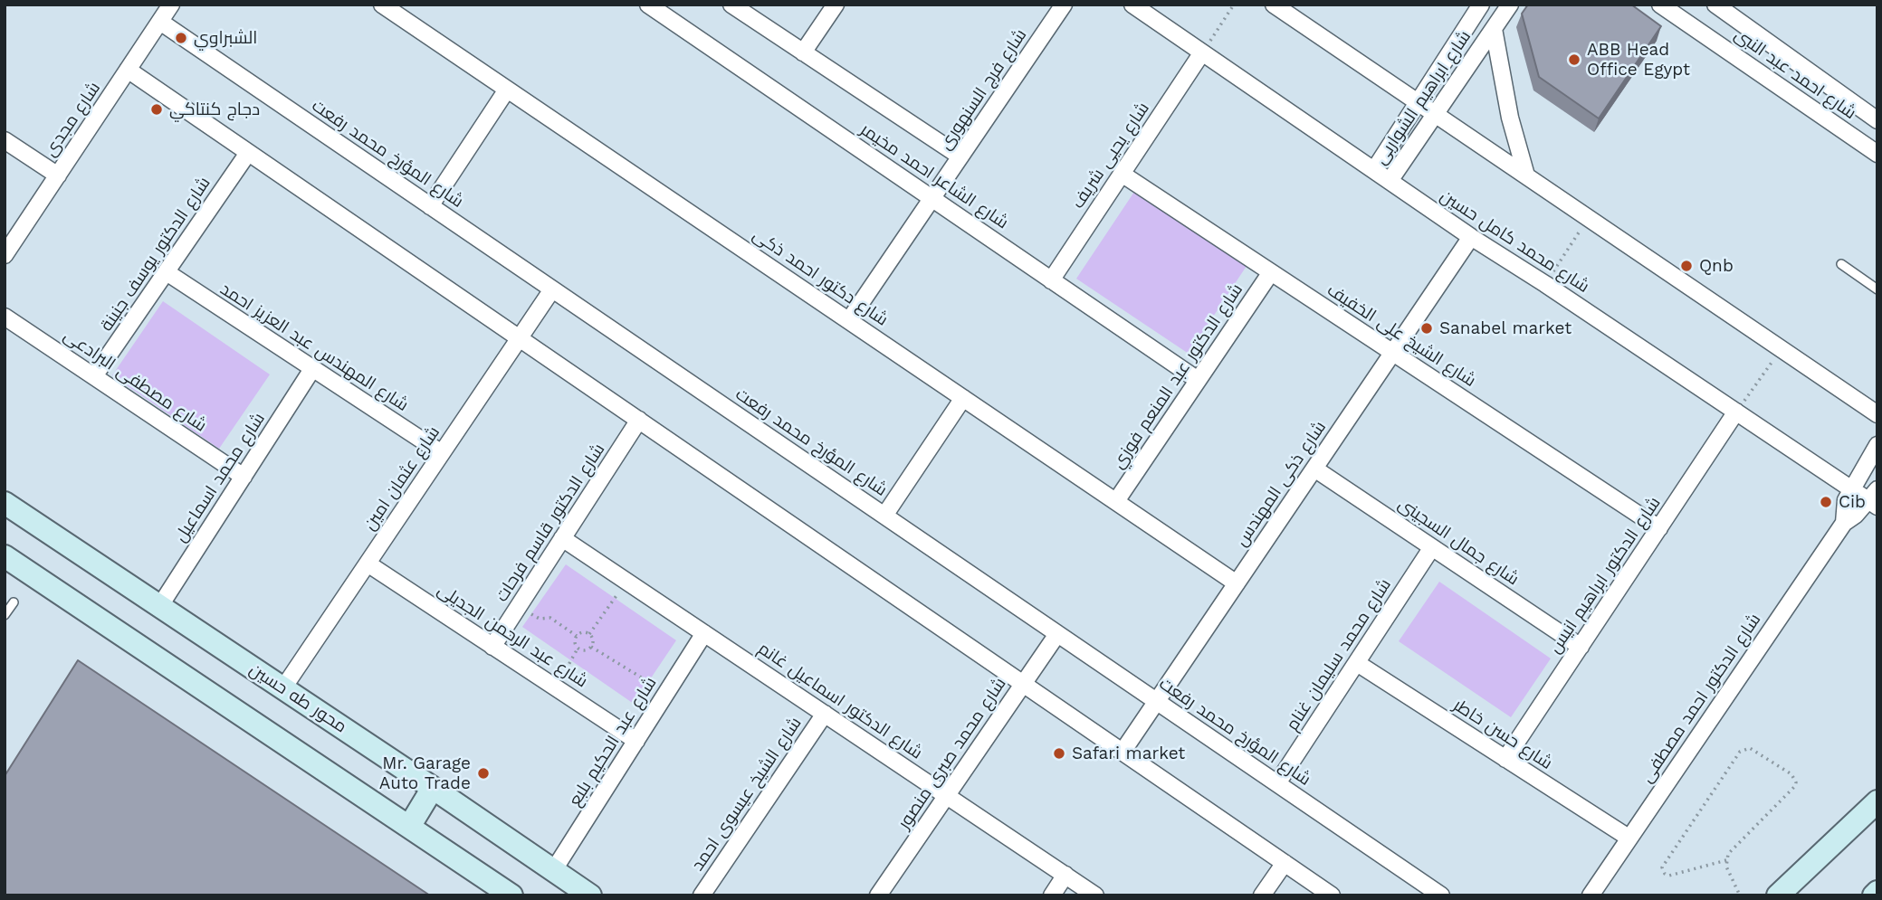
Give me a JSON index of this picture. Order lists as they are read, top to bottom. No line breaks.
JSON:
{"streets":{"street":["شارع احمد عبد النبى","شارع فرج السنهورى","شارع ابراهيم الشواربى","شارع مجدى","شارع المؤرخ محمد رفعت","شارع يحيى شريف","شارع الشاعر احمد مخيمر","شارع محمد كامل حسين","شارع الدكتور يوسف جنينة","شارع دكتور احمد ذكى","شارع الشيخ على الخفيف","شارع المهندس عبد العزيز احمد","شارع الدكتور عبد المنعم فوزي","شارع مصطفى البرادعى","شارع محمد اسماعيل","شارع عثمان امين","شارع ذكى المهندس","شارع الدكتور قاسم فرحات","شارع جمال السجينى","شارع الدكتور ابراهيم انيس","شارع عبد الرحمن الجديلى","شارع محمد سليمان غنام","محور طه حسين","شارع الدكتور احمد مصطفى","شارع الدكتور اسماعيل غانم","شارع حسن خاطر","شارع عبد الحكيم بلبع","شارع محمد صبرى منصور","شارع الشيخ عيسوى احمد"]},"crossings":[["شارع فرج السنهورى","شارع الشاعر احمد مخيمر"],["شارع فرج السنهورى","شارع دكتور احمد ذكى"],["شارع ابراهيم الشواربى","شارع محمد كامل حسين"],["شارع مجدى","شارع المؤرخ محمد رفعت"],["شارع المؤرخ محمد رفعت","شارع عثمان امين"],["شارع المؤرخ محمد رفعت","شارع ذكى المهندس"],["شارع المؤرخ محمد رفعت","شارع محمد سليمان غنام"],["شارع المؤرخ محمد رفعت","شارع محمد صبرى منصور"],["شارع يحيى شريف","شارع الشاعر احمد مخيمر"],["شارع يحيى شريف","شارع محمد كامل حسين"],["شارع يحيى شريف","شارع الشيخ على الخفيف"],["شارع الشاعر احمد مخيمر","شارع الدكتور عبد المنعم فوزي"],["شارع محمد كامل حسين","شارع ذكى المهندس"],["شارع محمد كامل حسين","شارع الدكتور ابراهيم انيس"],["شارع محمد كامل حسين","شارع الدكتور احمد مصطفى"],["شارع الدكتور يوسف جنينة","شارع المهندس عبد العزيز احمد"],["شارع الدكتور يوسف جنينة","شارع مصطفى البرادعى"],["شارع دكتور احمد ذكى","شارع الدكتور عبد المنعم فوزي"],["شارع دكتور احمد ذكى","شارع ذكى المهندس"],["شارع الشيخ على الخفيف","شارع الدكتور عبد المنعم فوزي"],["شارع الشيخ على الخفيف","شارع ذكى المهندس"],["شارع الشيخ على الخفيف","شارع الدكتور ابراهيم انيس"],["شارع المهندس عبد العزيز احمد","شارع محمد اسماعيل"],["شارع المهندس عبد العزيز احمد","شارع عثمان امين"],["شارع مصطفى البرادعى","شارع محمد اسماعيل"],["شارع محمد اسماعيل","محور طه حسين"],["شارع عثمان امين","شارع عبد الرحمن الجديلى"],["شارع عثمان امين","محور طه حسين"],["شارع ذكى المهندس","شارع جمال السجينى"],["شارع الدكتور قاسم فرحات","شارع عبد الرحمن الجديلى"],["شارع الدكتور قاسم فرحات","شارع الدكتور اسماعيل غانم"],["شارع جمال السجينى","شارع الدكتور ابراهيم انيس"],["شارع جمال السجينى","شارع محمد سليمان غنام"],["شارع الدكتور ابراهيم انيس","شارع حسن خاطر"],["شارع عبد الرحمن الجديلى","شارع عبد الحكيم بلبع"],["شارع محمد سليمان غنام","شارع حسن خاطر"],["محور طه حسين","شارع عبد الحكيم بلبع"],["شارع الدكتور احمد مصطفى","شارع حسن خاطر"],["شارع الدكتور اسماعيل غانم","شارع عبد الحكيم بلبع"],["شارع الدكتور اسماعيل غانم","شارع محمد صبرى منصور"],["شارع الدكتور اسماعيل غانم","شارع الشيخ عيسوى احمد"]],"places":["الشبراوي","ABB Head Office Egypt","دجاج كنتاكي","Qnb","Sanabel market","Cib","Safari market","Mr. Garage Auto Trade"]}
